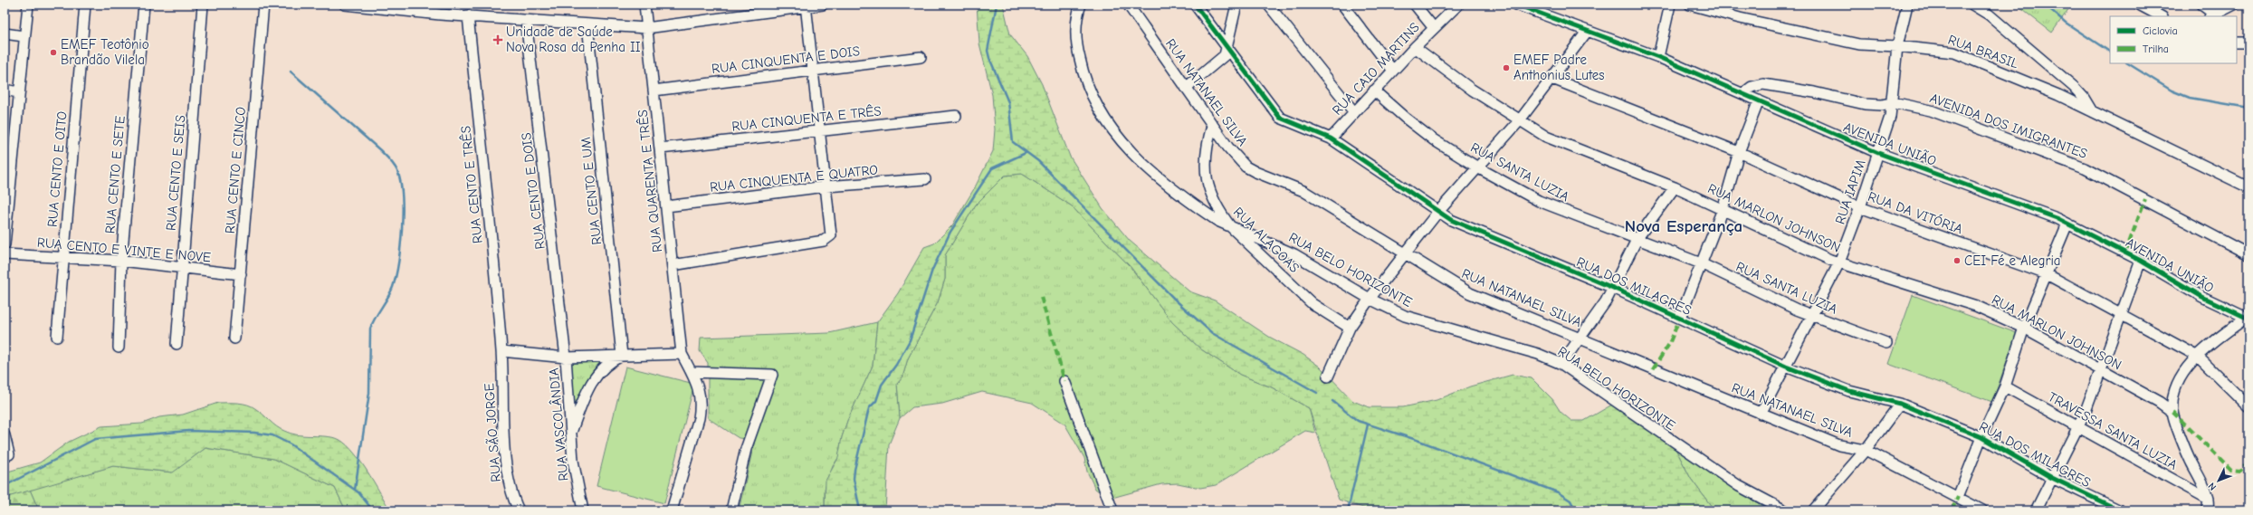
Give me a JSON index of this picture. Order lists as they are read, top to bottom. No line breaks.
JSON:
{"streets":{"street":["RUA BRASIL","RUA CINQUENTA E DOIS","RUA CAIO MARTINS","RUA NATANAEL SILVA","RUA CINQUENTA E TRÊS","AVENIDA DOS IMIGRANTES","AVENIDA UNIÃO","RUA CENTO E OITO","RUA CENTO E CINCO","RUA SANTA LUZIA","RUA CENTO E SEIS","RUA CENTO E SETE","RUA CINQUENTA E QUATRO","RUA QUARENTA E TRÊS","RUA CENTO E TRÊS","RUA CENTO E DOIS","RUA CENTO E UM","RUA IAPIM","RUA DA VITÓRIA","RUA MARLON JOHNSON","RUA ALAGOAS","RUA CENTO E VINTE E NOVE","RUA BELO HORIZONTE","RUA DOS MILAGRES","RUA VASCOLÂNDIA","TRAVESSA SANTA LUZIA","RUA SÃO JORGE"]},"crossings":[["RUA BRASIL","RUA IAPIM"],["RUA CINQUENTA E DOIS","RUA QUARENTA E TRÊS"],["RUA CAIO MARTINS","RUA SANTA LUZIA"],["RUA CAIO MARTINS","RUA MARLON JOHNSON"],["RUA CAIO MARTINS","RUA DOS MILAGRES"],["RUA NATANAEL SILVA","RUA IAPIM"],["RUA NATANAEL SILVA","RUA ALAGOAS"],["RUA CINQUENTA E TRÊS","RUA QUARENTA E TRÊS"],["AVENIDA DOS IMIGRANTES","AVENIDA UNIÃO"],["AVENIDA DOS IMIGRANTES","RUA IAPIM"],["AVENIDA UNIÃO","RUA IAPIM"],["RUA CENTO E OITO","RUA CENTO E VINTE E NOVE"],["RUA CENTO E CINCO","RUA CENTO E VINTE E NOVE"],["RUA SANTA LUZIA","RUA IAPIM"],["RUA CENTO E SEIS","RUA CENTO E VINTE E NOVE"],["RUA CENTO E SETE","RUA CENTO E VINTE E NOVE"],["RUA CINQUENTA E QUATRO","RUA QUARENTA E TRÊS"],["RUA CENTO E TRÊS","RUA SÃO JORGE"],["RUA CENTO E DOIS","RUA VASCOLÂNDIA"],["RUA IAPIM","RUA DA VITÓRIA"],["RUA IAPIM","RUA MARLON JOHNSON"],["RUA IAPIM","RUA DOS MILAGRES"],["RUA ALAGOAS","RUA BELO HORIZONTE"]],"districts":["Nova Esperança"],"places":{"health":["Unidade de Saúde Nova Rosa da Penha II"],"other":["EMEF Teotônio Brandão Vilela","EMEF Padre Anthonius Lutes","CEI Fé e Alegria"]},"legend":["Ciclovia","Trilha"],"north":"bottom left"}
